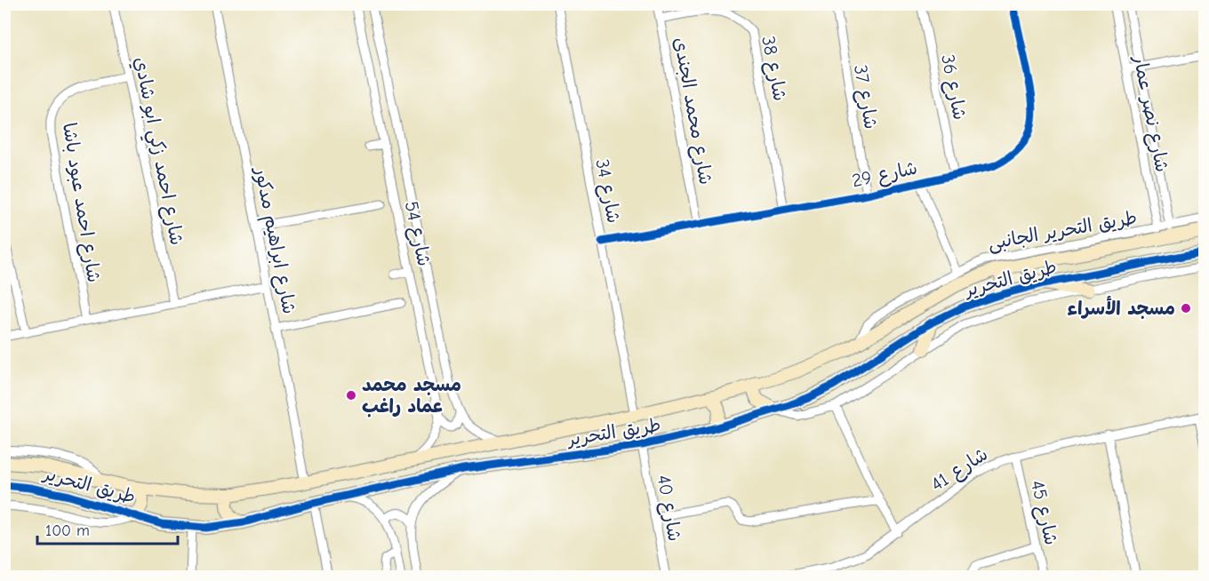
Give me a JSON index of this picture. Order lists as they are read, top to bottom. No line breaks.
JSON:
{"streets":{"street":["شارع 38","شارع 36","شارع 37","شارع محمد الجندى","شارع نصر عمار","شارع احمد زكي ابو شادي","شارع 29","شارع 34","شارع احمد عبود باشا","طريق التحرير الجانبى","شارع 54","شارع ابراهيم مدكور","طريق التحرير","شارع 41","شارع 40","شارع 45"]},"crossings":[["شارع 38","شارع محمد الجندى"],["شارع 38","شارع 29"],["شارع 36","شارع 29"],["شارع 37","شارع 29"],["شارع محمد الجندى","شارع 29"],["شارع نصر عمار","طريق التحرير الجانبى"],["شارع احمد زكي ابو شادي","شارع احمد عبود باشا"],["شارع 29","شارع 34"],["شارع 34","طريق التحرير"],["طريق التحرير الجانبى","طريق التحرير"],["شارع 54","طريق التحرير"],["شارع ابراهيم مدكور","طريق التحرير"],["طريق التحرير","شارع 40"],["شارع 41","شارع 45"]],"places":["مسجد الأسراء","مسجد محمد عماد راغب"],"scale_bar":"100 m"}
